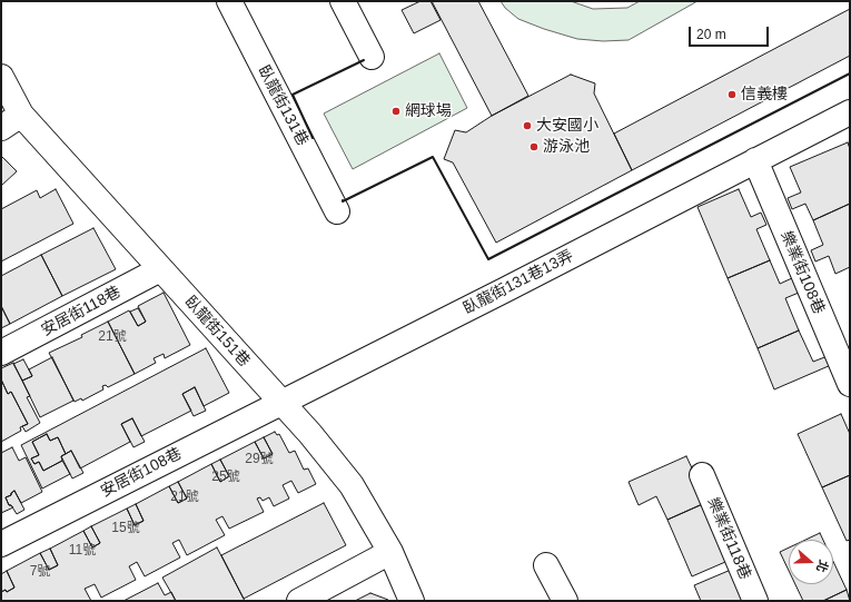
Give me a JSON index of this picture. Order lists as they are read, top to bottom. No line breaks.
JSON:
{"streets":{"street":["臥龍街131巷","樂業街108巷","臥龍街131巷13弄","安居街118巷","臥龍街151巷","安居街108巷","樂業街118巷"]},"crossings":[["樂業街108巷","臥龍街131巷13弄"],["臥龍街131巷13弄","臥龍街151巷"],["臥龍街131巷13弄","安居街108巷"],["安居街118巷","臥龍街151巷"],["臥龍街151巷","安居街108巷"]],"places":["信義樓","網球場","大安國小","游泳池"],"house_numbers":["21號","29號","25號","21號","15號","11號","7號"],"scale_bar":"20 m","north":"right"}
